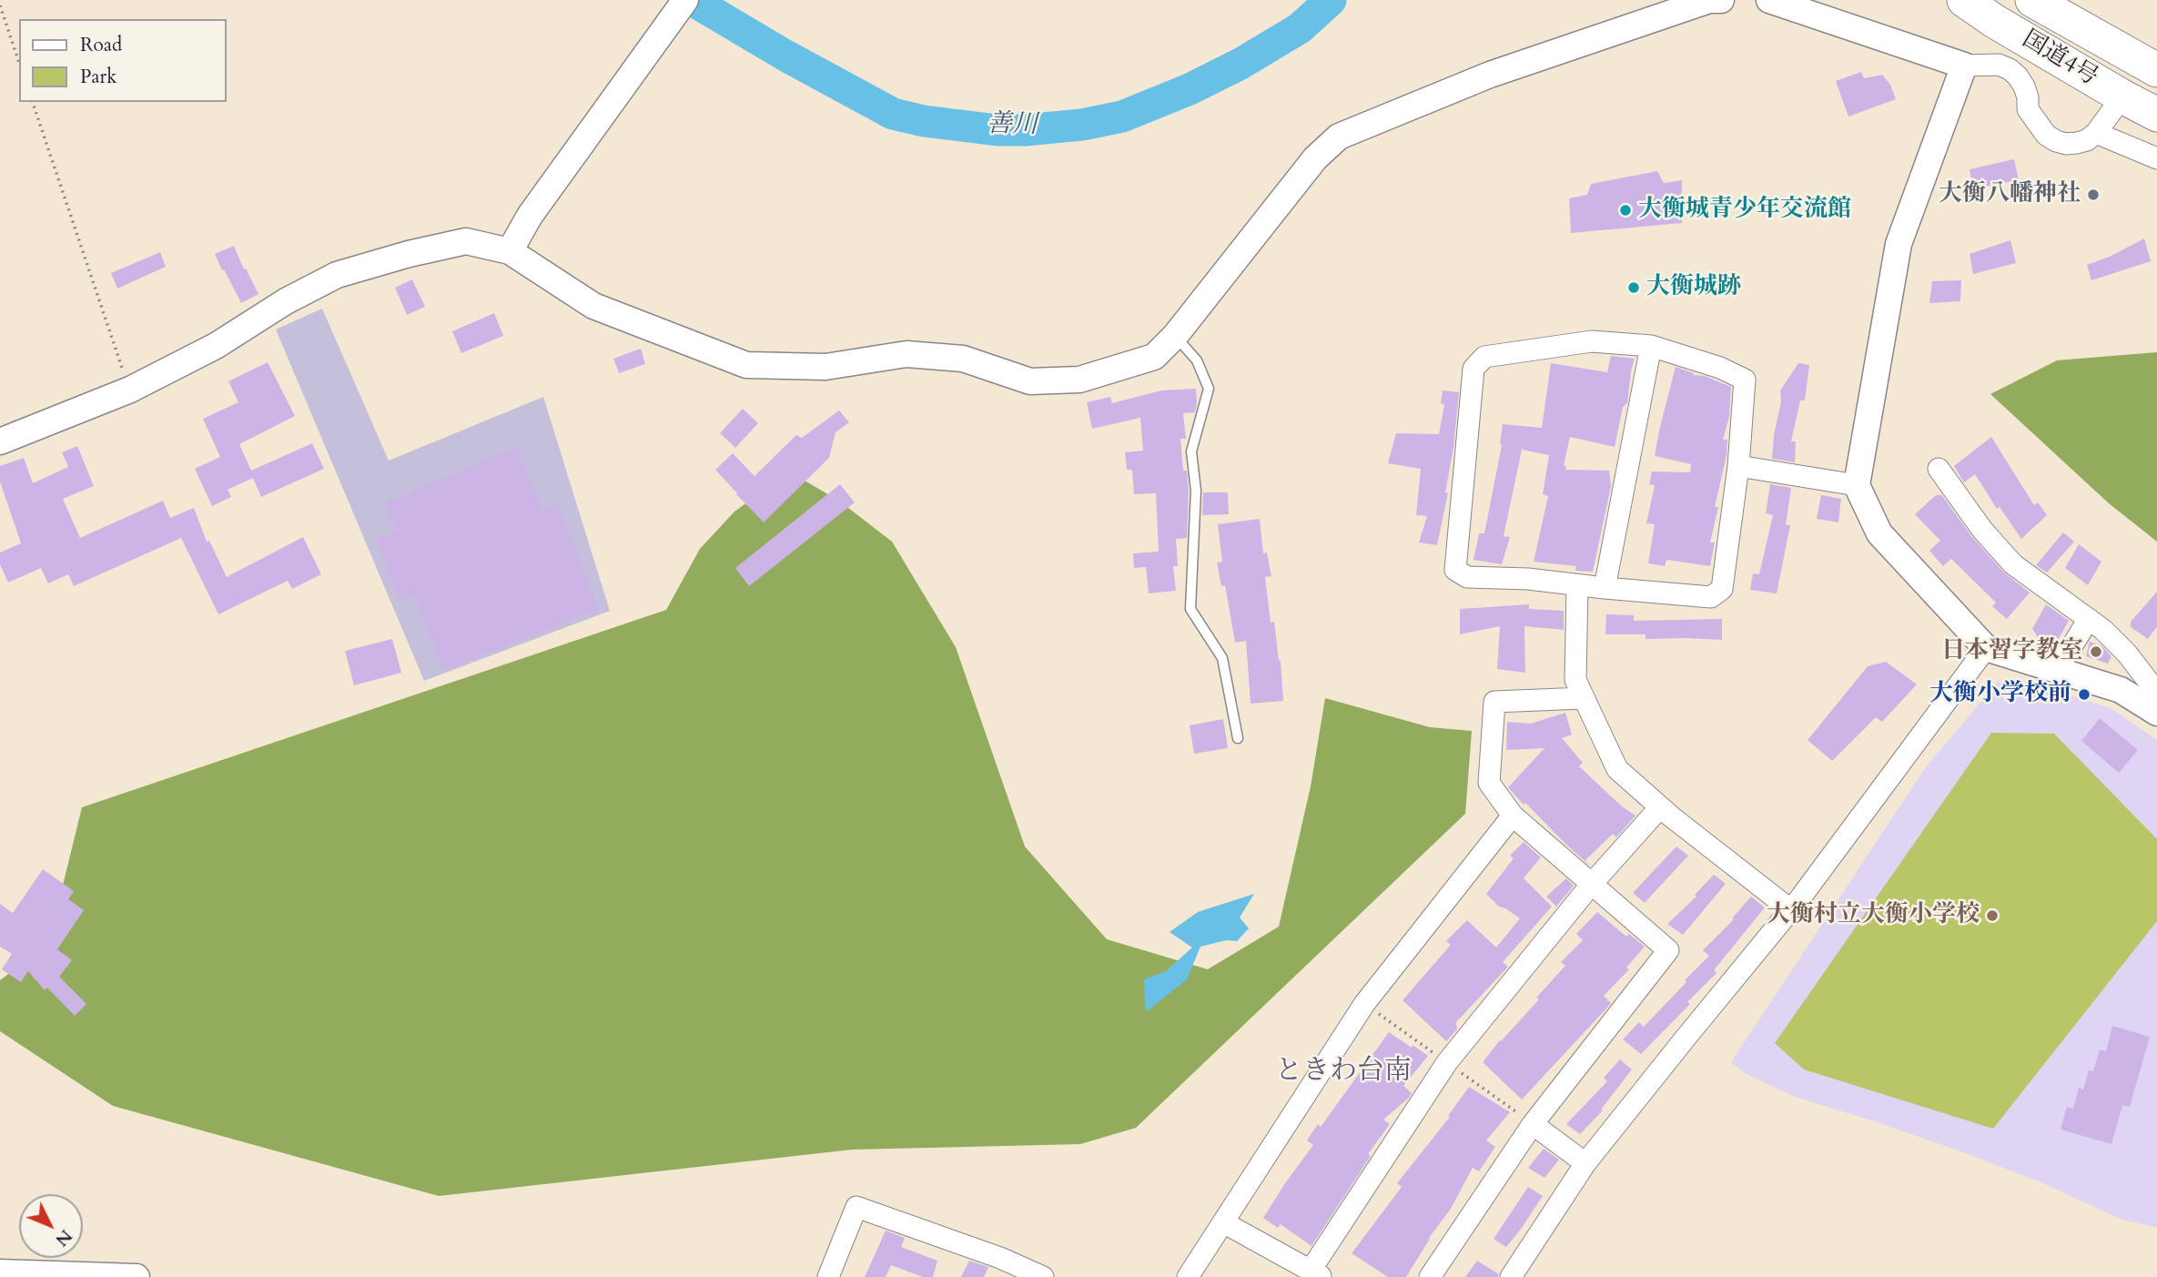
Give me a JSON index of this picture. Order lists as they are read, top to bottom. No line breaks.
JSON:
{"streets":{"highway":["国道4号"]},"districts":["ときわ台南"],"water":["善川"],"places":["大衡八幡神社","大衡城青少年交流館","大衡城跡","日本習字教室","大衡小学校前","大衡村立大衡小学校"],"legend":["Road","Park"],"north":"bottom right"}
